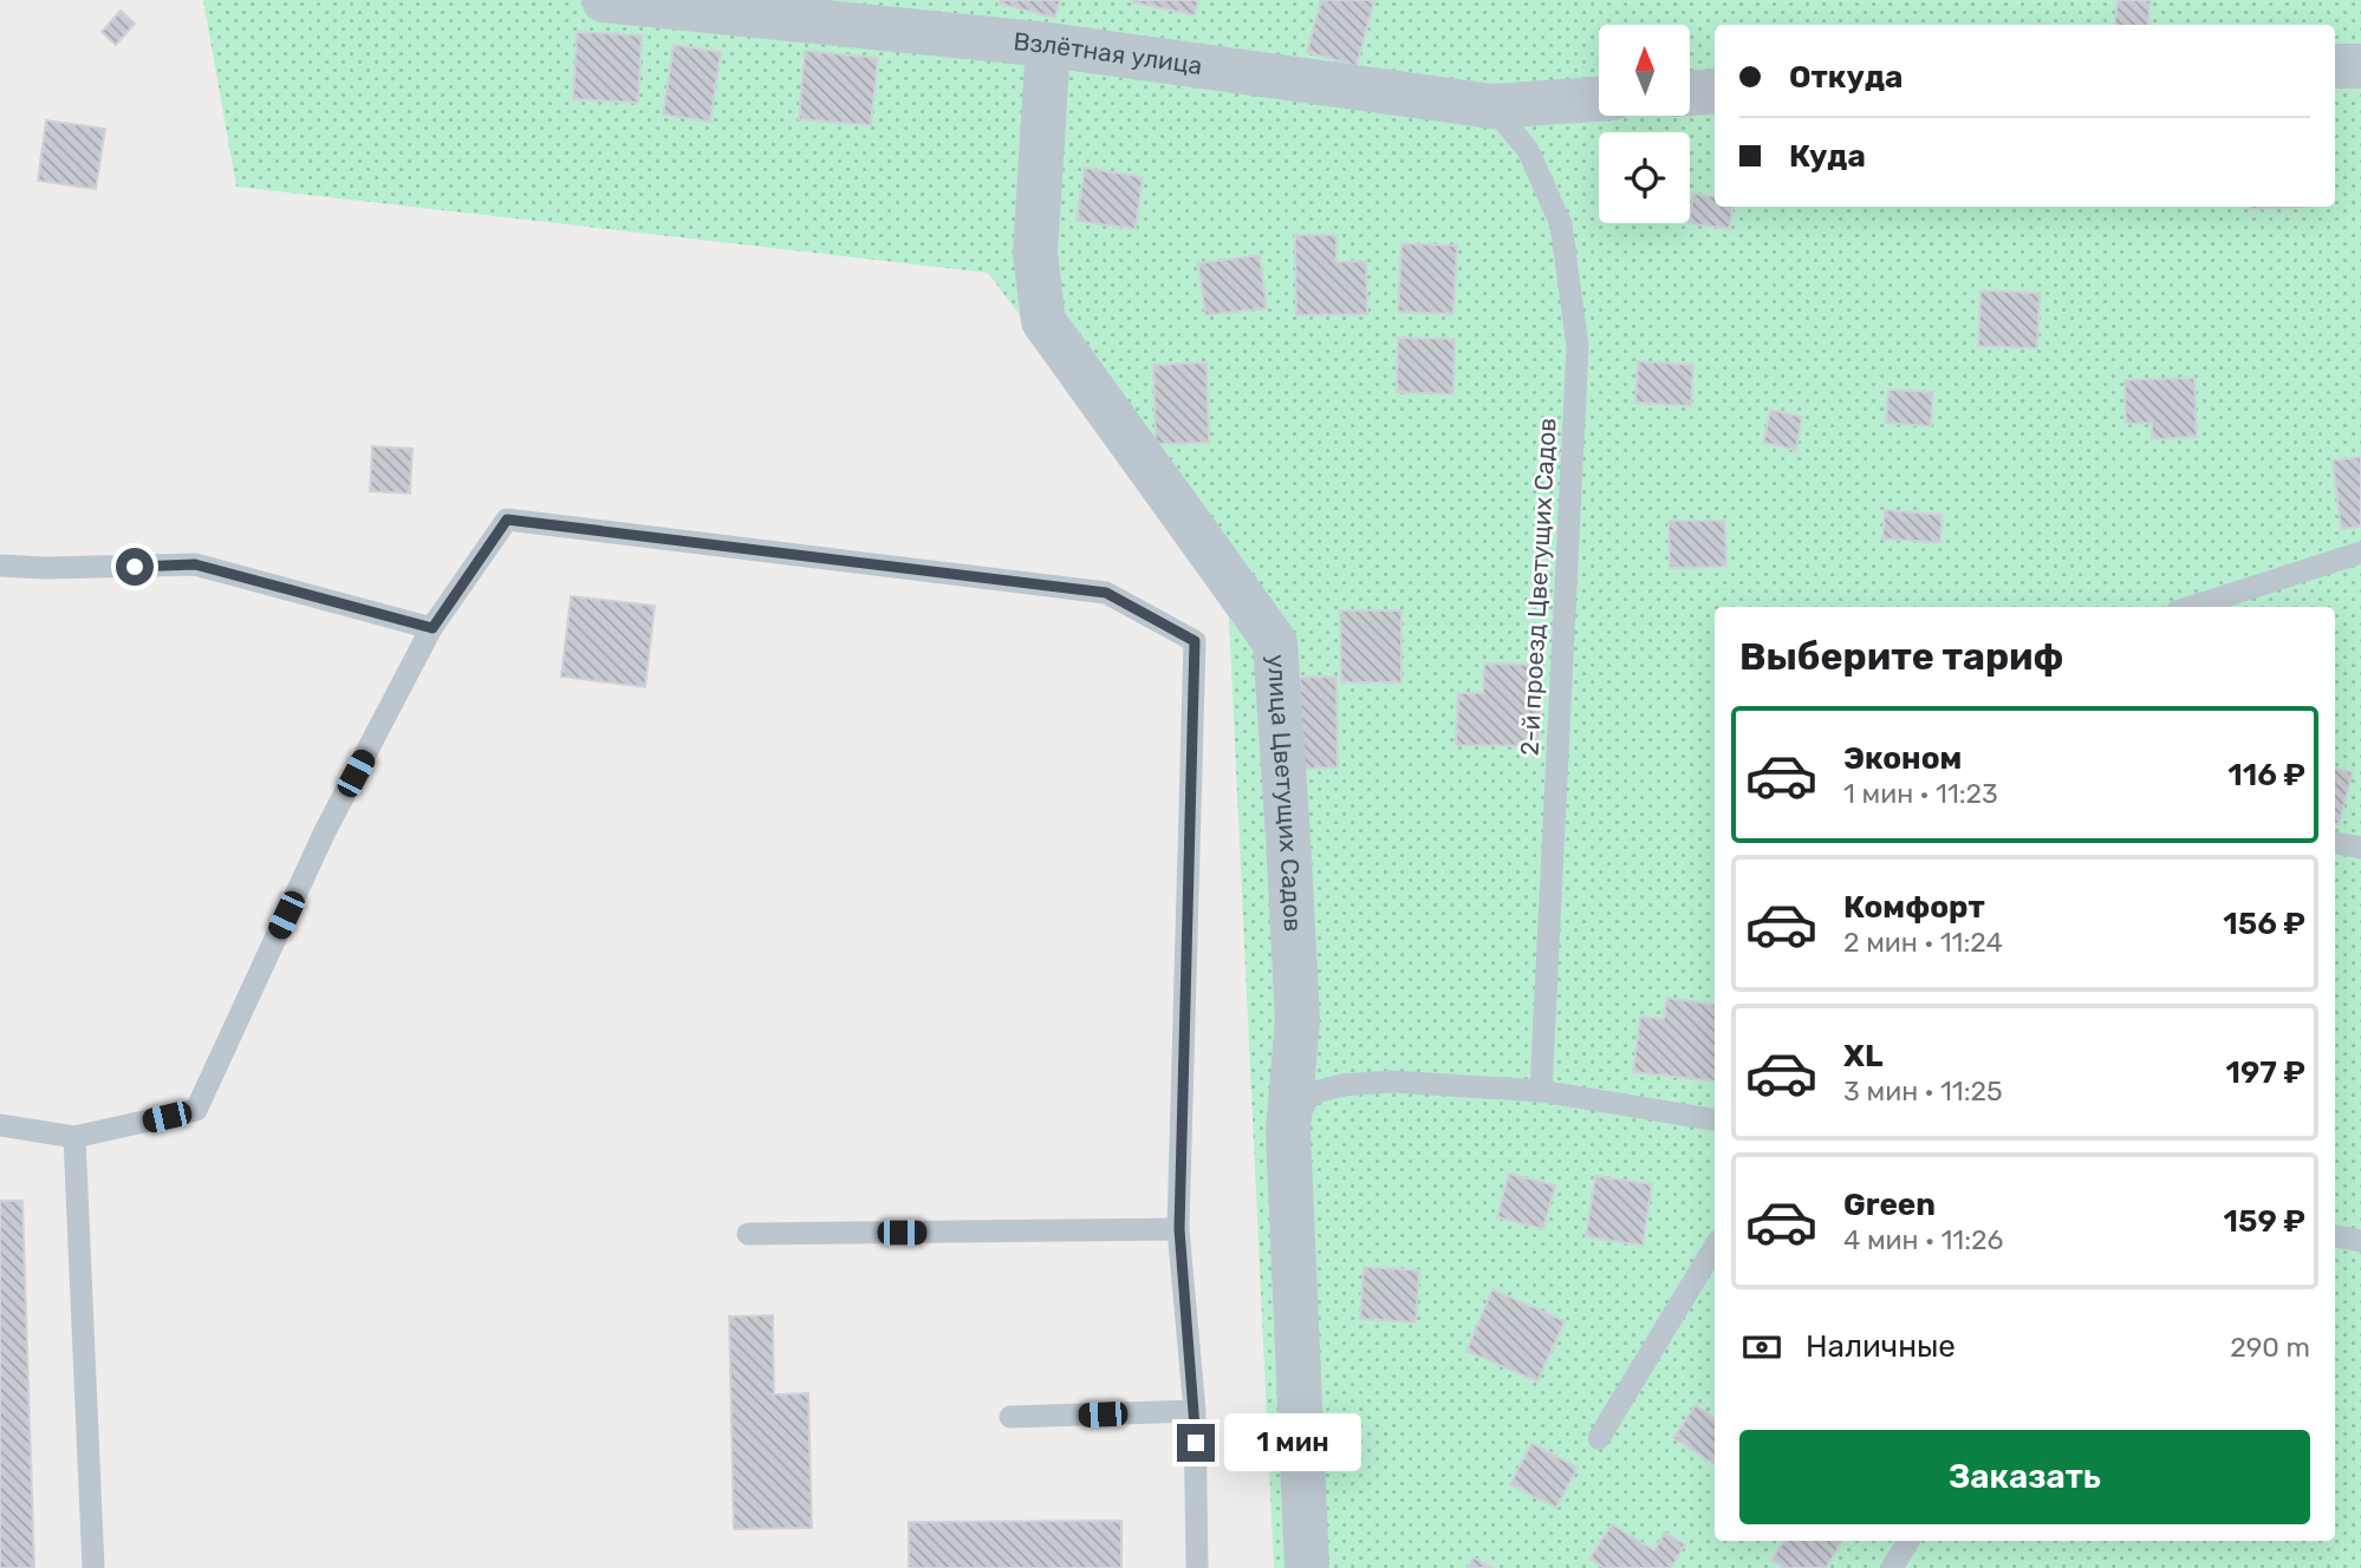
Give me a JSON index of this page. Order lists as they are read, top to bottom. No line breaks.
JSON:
{"streets":{"street":["Взлётная улица","улица Цветущих Садов"],"lane":["2-й проезд Цветущих Садов"]},"crossings":[["Взлётная улица","2-й проезд Цветущих Садов"],["Взлётная улица","улица Цветущих Садов"]],"north":"top","page":{"banner":["Откуда","Куда"],"heading":"Выберите тариф","list":[{"name":"Эконом","note":"1 мин · 11:23","value":"116 ₽"},{"name":"Комфорт","note":"2 мин · 11:24","value":"156 ₽"},{"name":"XL","note":"3 мин · 11:25","value":"197 ₽"},{"name":"Green","note":"4 мин · 11:26","value":"159 ₽"}],"pay":["Наличные","290 m"],"bubble":"1 мин","buttons":"Заказать"}}
